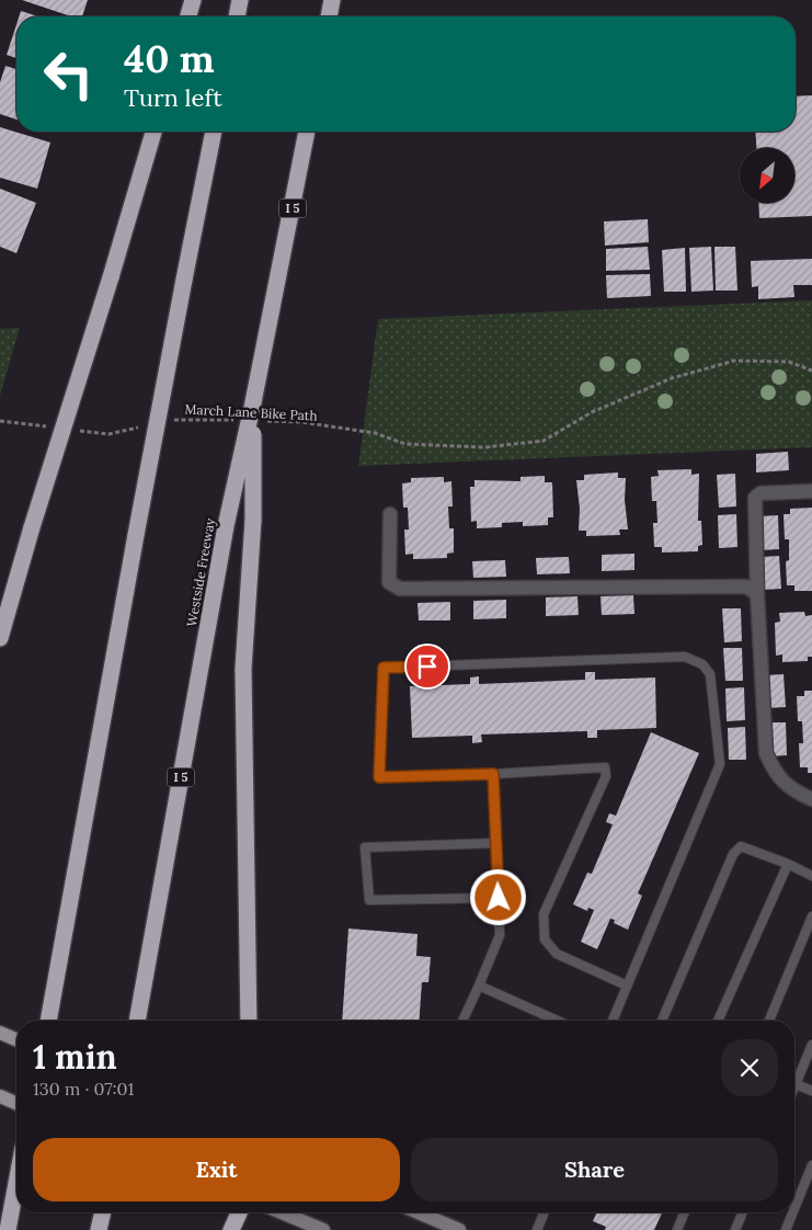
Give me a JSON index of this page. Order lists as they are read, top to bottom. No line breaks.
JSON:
{"streets":{"highway":["I 5","Westside Freeway"],"path":["March Lane Bike Path"]},"north":"bottom left","page":{"turn":["40 m","Turn left"],"heading":["1 min","130 m · 07:01"],"buttons":["Exit","Share"]}}
